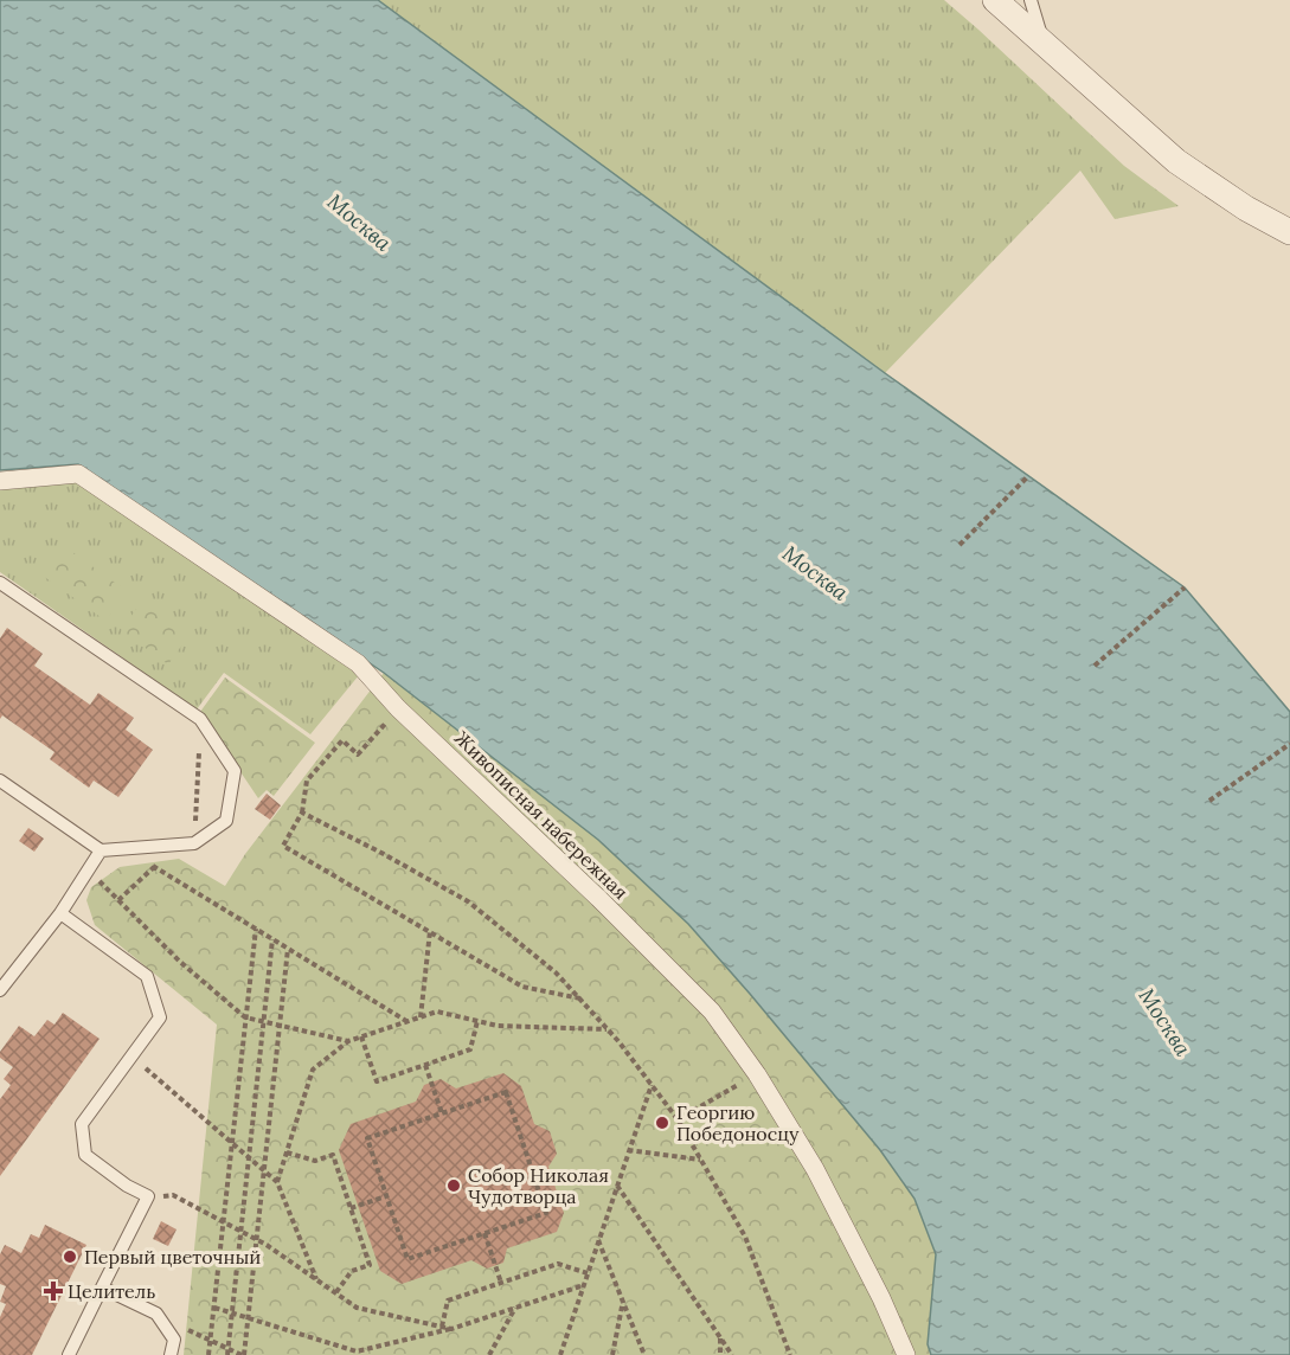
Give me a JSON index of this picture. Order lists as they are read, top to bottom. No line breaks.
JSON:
{"streets":{"street":["Живописная набережная"]},"water":["Москва"],"places":{"other":["Георгию Победоносцу","Собор Николая Чудотворца","Первый цветочный"],"health":["Целитель"]}}
